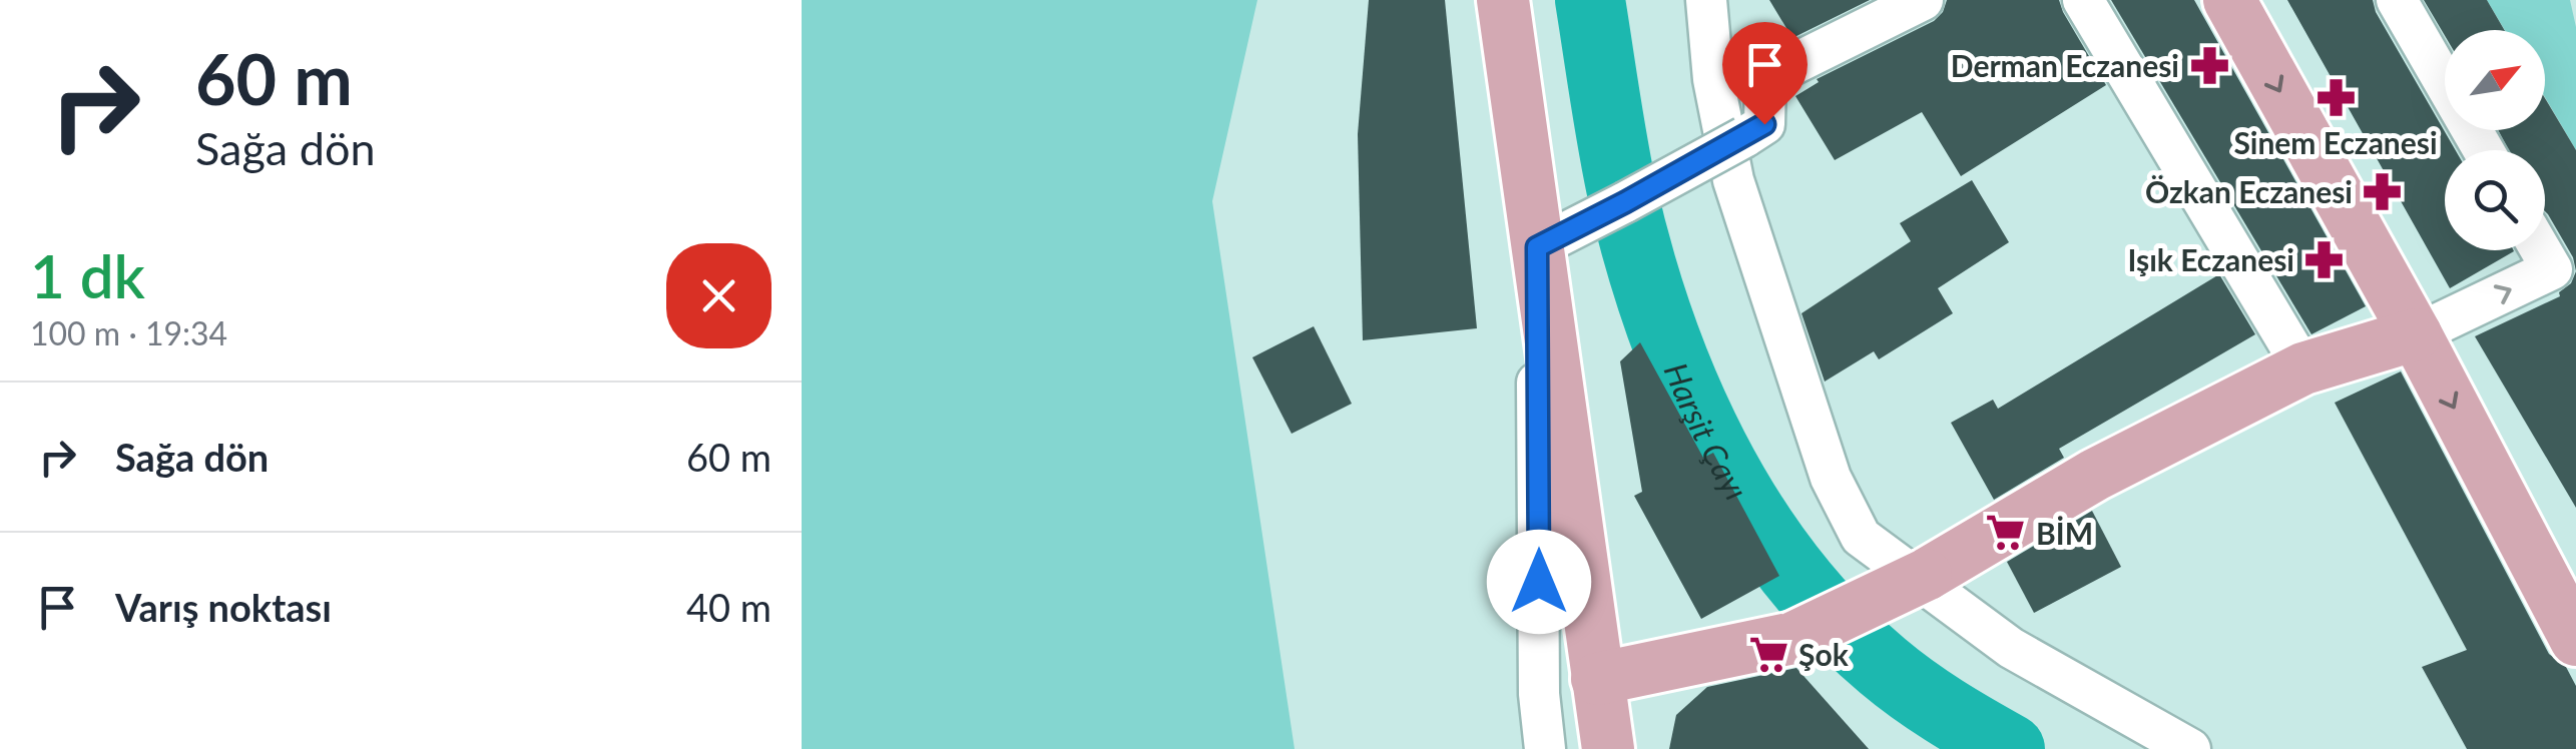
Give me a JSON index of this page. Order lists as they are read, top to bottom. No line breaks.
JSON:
{"water":["Harşit Çayı"],"places":{"pharmacy":["Derman Eczanesi","Sinem Eczanesi","Özkan Eczanesi","Işık Eczanesi"],"supermarket":["BİM","Şok"]},"north":"top right","page":{"turn":["60 m","Sağa dön"],"heading":["1 dk","100 m · 19:34"],"list":[{"name":"Sağa dön","value":"60 m"},{"name":"Varış noktası","value":"40 m"}]}}
